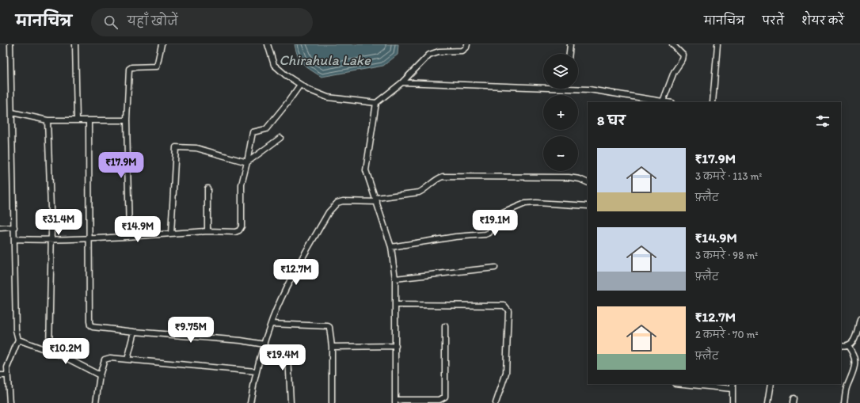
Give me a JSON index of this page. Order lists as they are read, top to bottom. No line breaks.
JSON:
{"water":["Chirahula Lake"],"page":{"header":"मानचित्र","search":"यहाँ खोजें","nav":["मानचित्र","परतें","शेयर करें"],"map_buttons":["+","−"],"heading":"8 घर","list":[{"name":"₹17.9M","note":"3 कमरे · 113 m² · फ़्लैट"},{"name":"₹14.9M","note":"3 कमरे · 98 m² · फ़्लैट"},{"name":"₹12.7M","note":"2 कमरे · 70 m² · फ़्लैट"}],"price":["₹17.9M","₹31.4M","₹19.1M","₹14.9M","₹12.7M","₹9.75M","₹10.2M","₹19.4M"]}}
